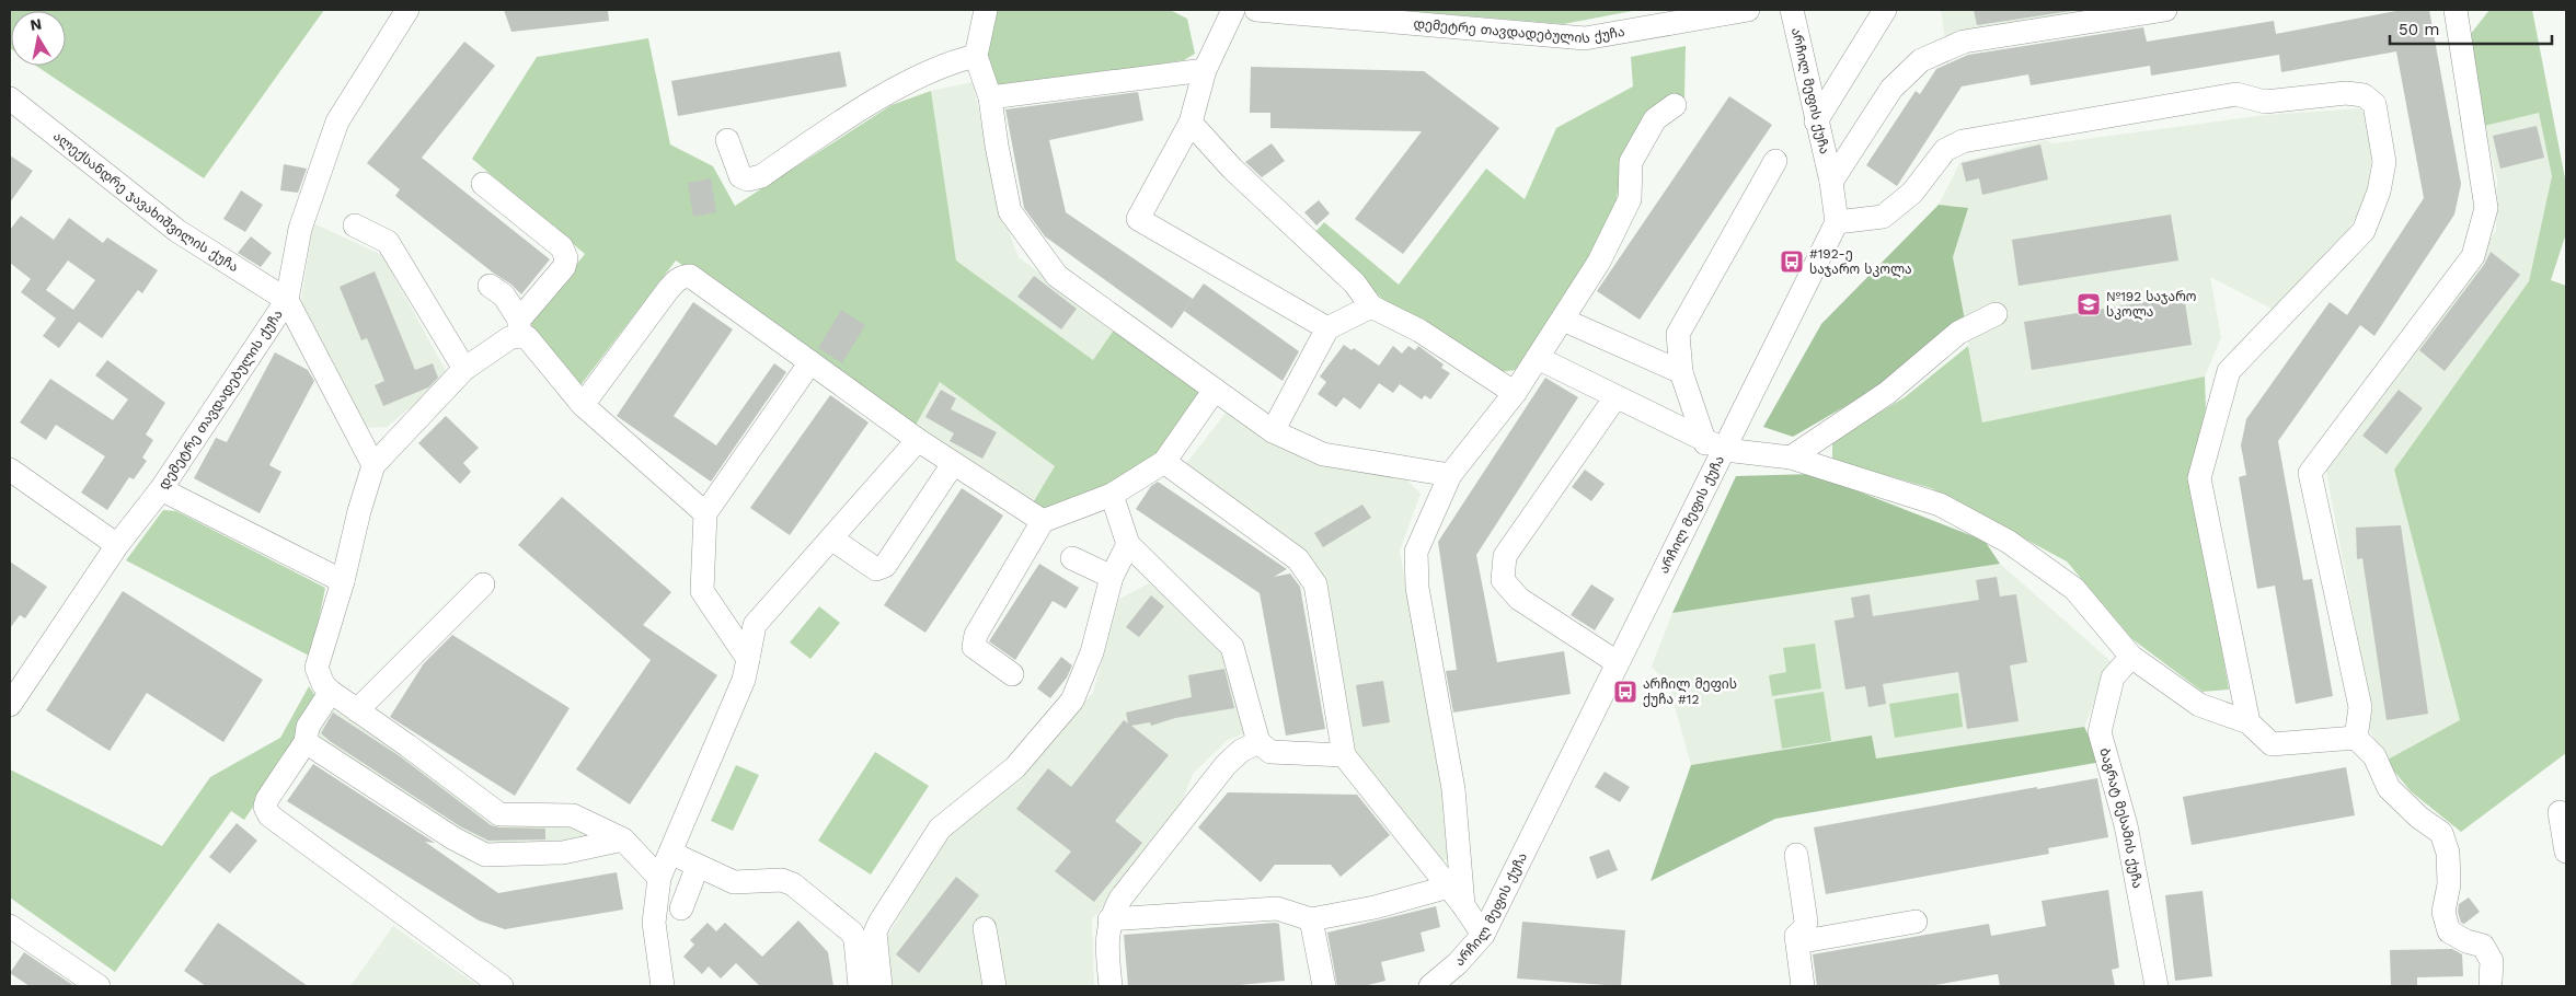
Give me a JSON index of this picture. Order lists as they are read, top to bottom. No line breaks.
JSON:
{"streets":{"street":["დემეტრე თავდადებულის ქუჩა","არჩილ მეფის ქუჩა","ალექსანდრე ჯავახიშვილის ქუჩა","ბაგრატ მესამის ქუჩა"]},"crossings":[["დემეტრე თავდადებულის ქუჩა","ალექსანდრე ჯავახიშვილის ქუჩა"]],"places":{"bus stop":["#192-ე საჯარო სკოლა","არჩილ მეფის ქუჩა #12"],"school or university":["№192 საჯარო სკოლა"]},"scale_bar":"50 m","north":"top"}
